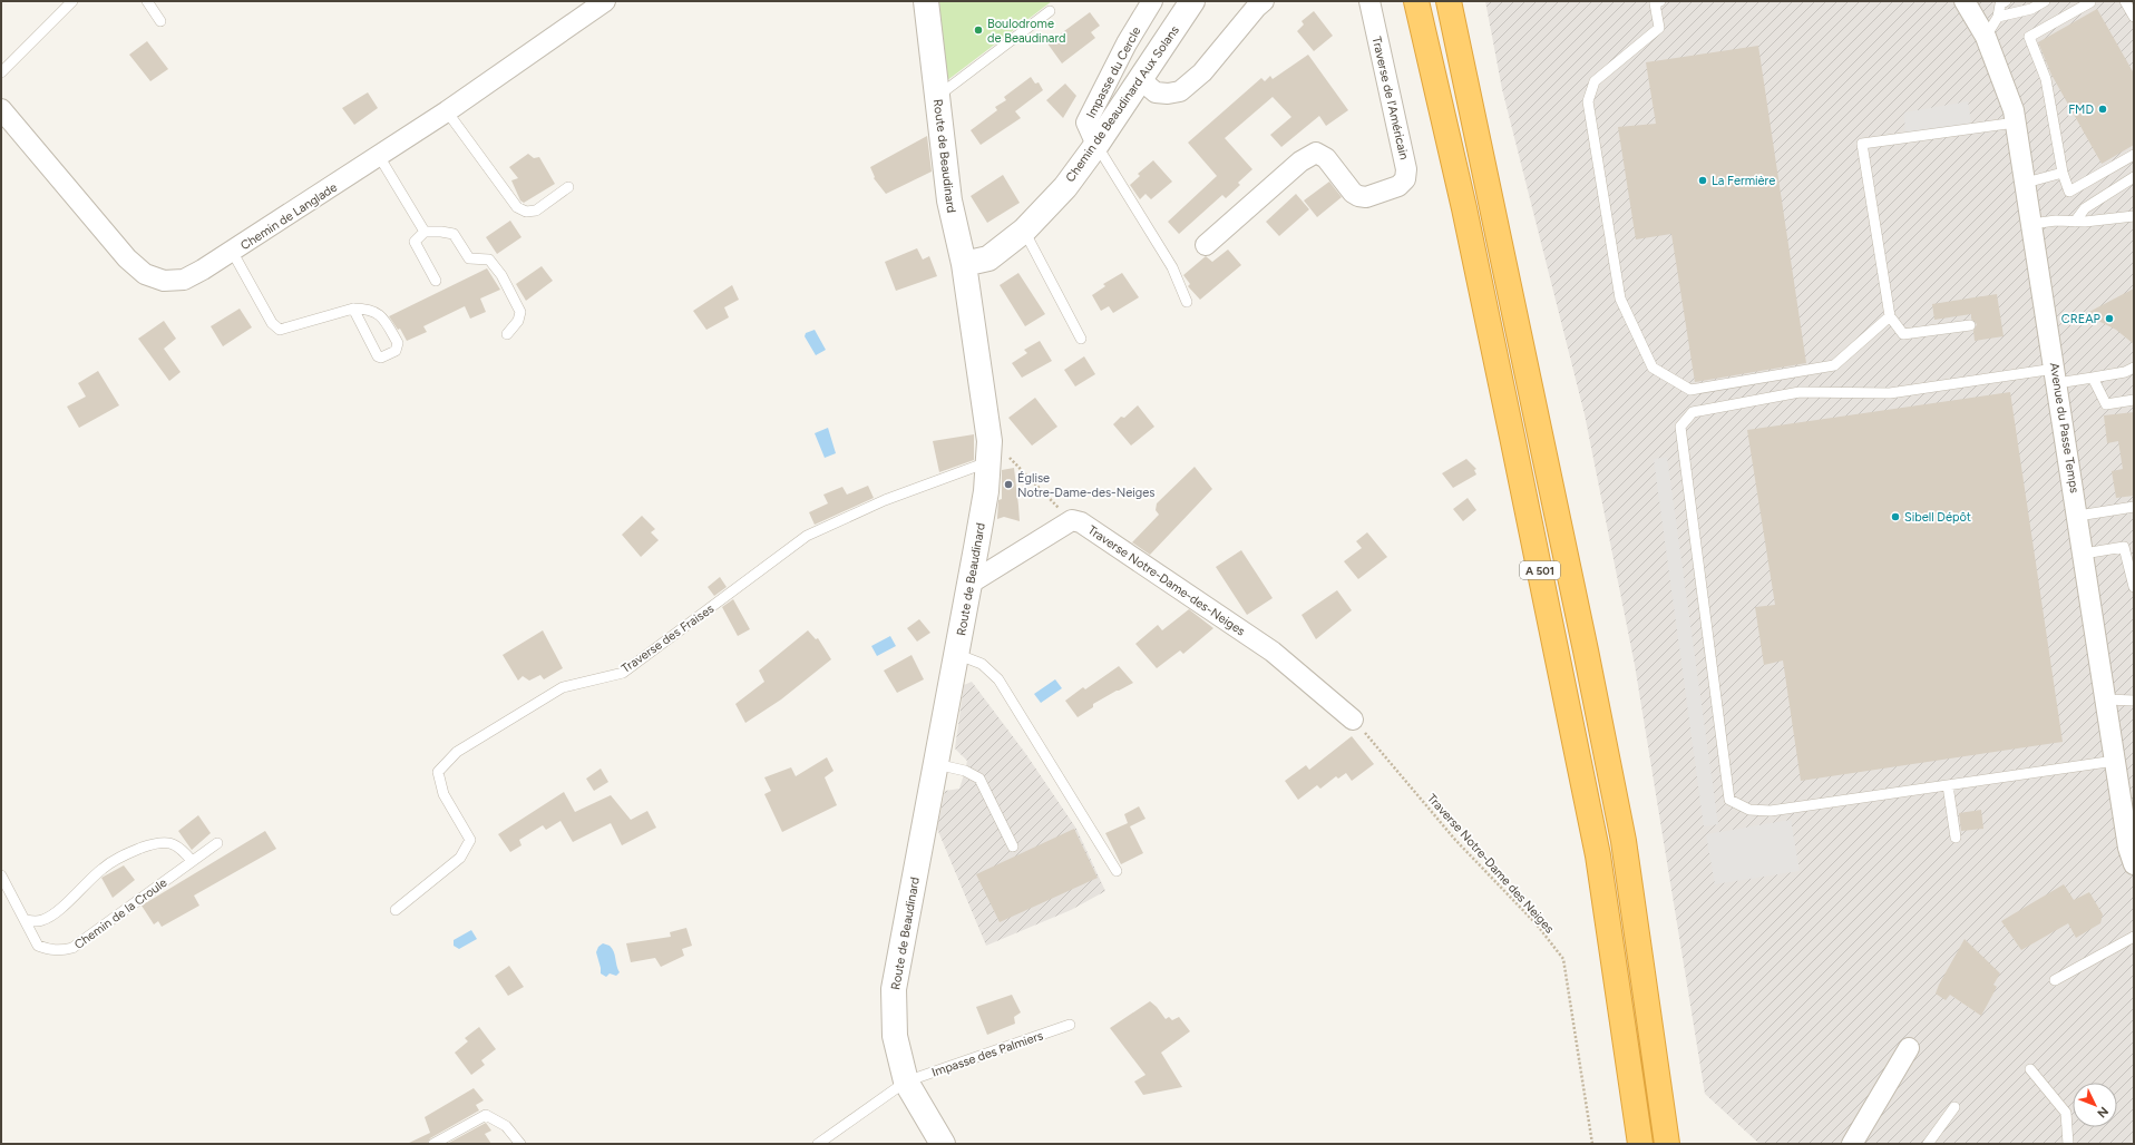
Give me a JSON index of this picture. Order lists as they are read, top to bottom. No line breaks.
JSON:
{"streets":{"highway":["A 501"],"street":["Impasse du Cercle","Traverse de l'Américain","Chemin de Beaudinard Aux Solans","Route de Beaudinard","Chemin de Langlade","Avenue du Passe Temps","Traverse Notre-Dame-des-Neiges"],"lane":["Traverse des Fraises","Chemin de la Croule","Impasse des Palmiers"],"path":["Traverse Notre-Dame des Neiges"]},"crossings":[["Impasse du Cercle","Chemin de Beaudinard Aux Solans"],["Chemin de Beaudinard Aux Solans","Route de Beaudinard"],["Route de Beaudinard","Traverse des Fraises"],["Route de Beaudinard","Impasse des Palmiers"],["Traverse Notre-Dame-des-Neiges","Traverse Notre-Dame des Neiges"]],"places":["Boulodrome de Beaudinard","FMD","La Fermière","CREAP","Église Notre-Dame-des-Neiges","Sibell Dépôt"],"north":"bottom right"}
